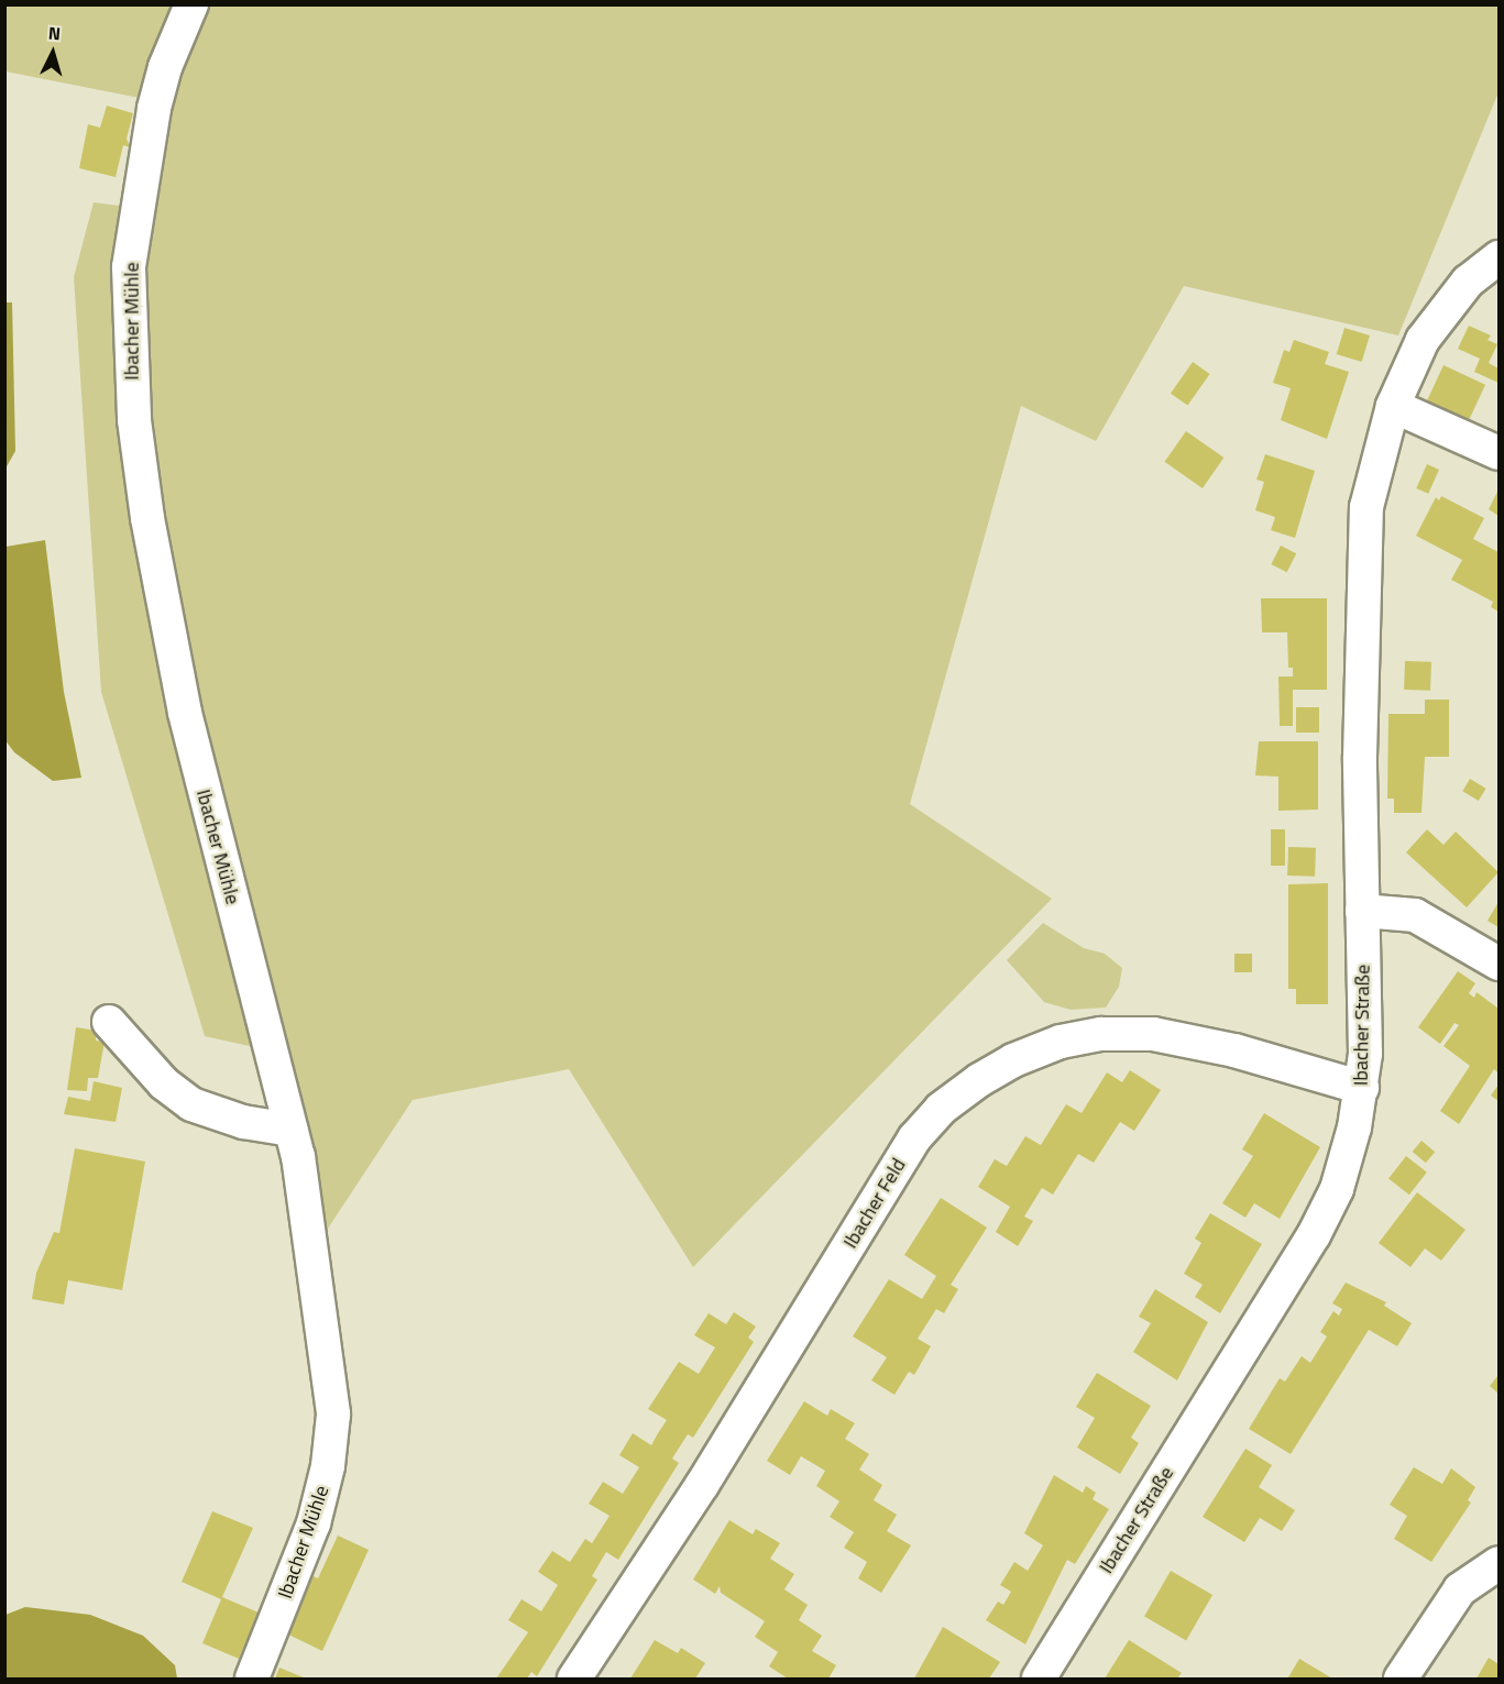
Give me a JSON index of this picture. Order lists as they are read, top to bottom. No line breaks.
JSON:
{"streets":{"street":["Ibacher Mühle","Ibacher Straße","Ibacher Feld"]},"crossings":[["Ibacher Straße","Ibacher Feld"]],"north":"top"}
